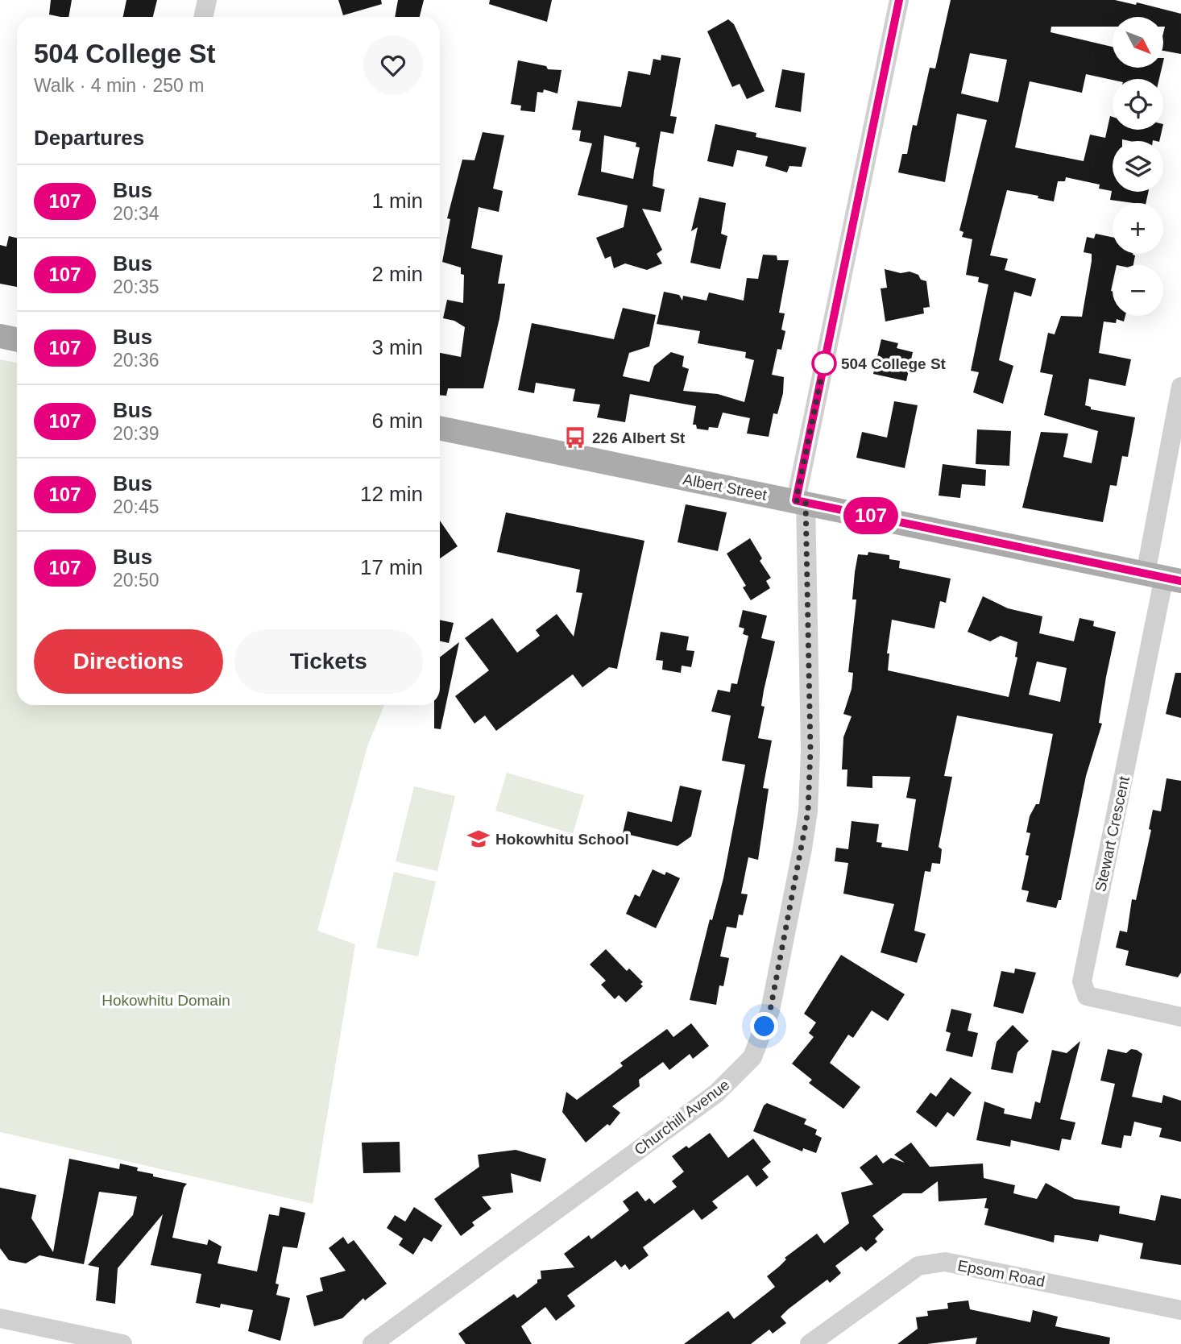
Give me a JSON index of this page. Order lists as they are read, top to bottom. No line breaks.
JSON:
{"streets":{"main road":["Albert Street"],"street":["Stewart Crescent","Churchill Avenue","Epsom Road"]},"crossings":[["Albert Street","Stewart Crescent"],["Albert Street","Churchill Avenue"]],"parks":["Hokowhitu Domain"],"places":{"other":["504 College St"],"bus stop":["226 Albert St"],"school or university":["Hokowhitu School"]},"lines":["bus line 107"],"north":"bottom right","page":{"on_map":"107","map_buttons":["+","−"],"heading":[["504 College St","Walk · 4 min · 250 m"],"Departures"],"list":[{"mark":"107","name":"Bus","note":"20:34","value":"1 min"},{"mark":"107","name":"Bus","note":"20:35","value":"2 min"},{"mark":"107","name":"Bus","note":"20:36","value":"3 min"},{"mark":"107","name":"Bus","note":"20:39","value":"6 min"},{"mark":"107","name":"Bus","note":"20:45","value":"12 min"},{"mark":"107","name":"Bus","note":"20:50","value":"17 min"}],"buttons":["Directions","Tickets"]}}
